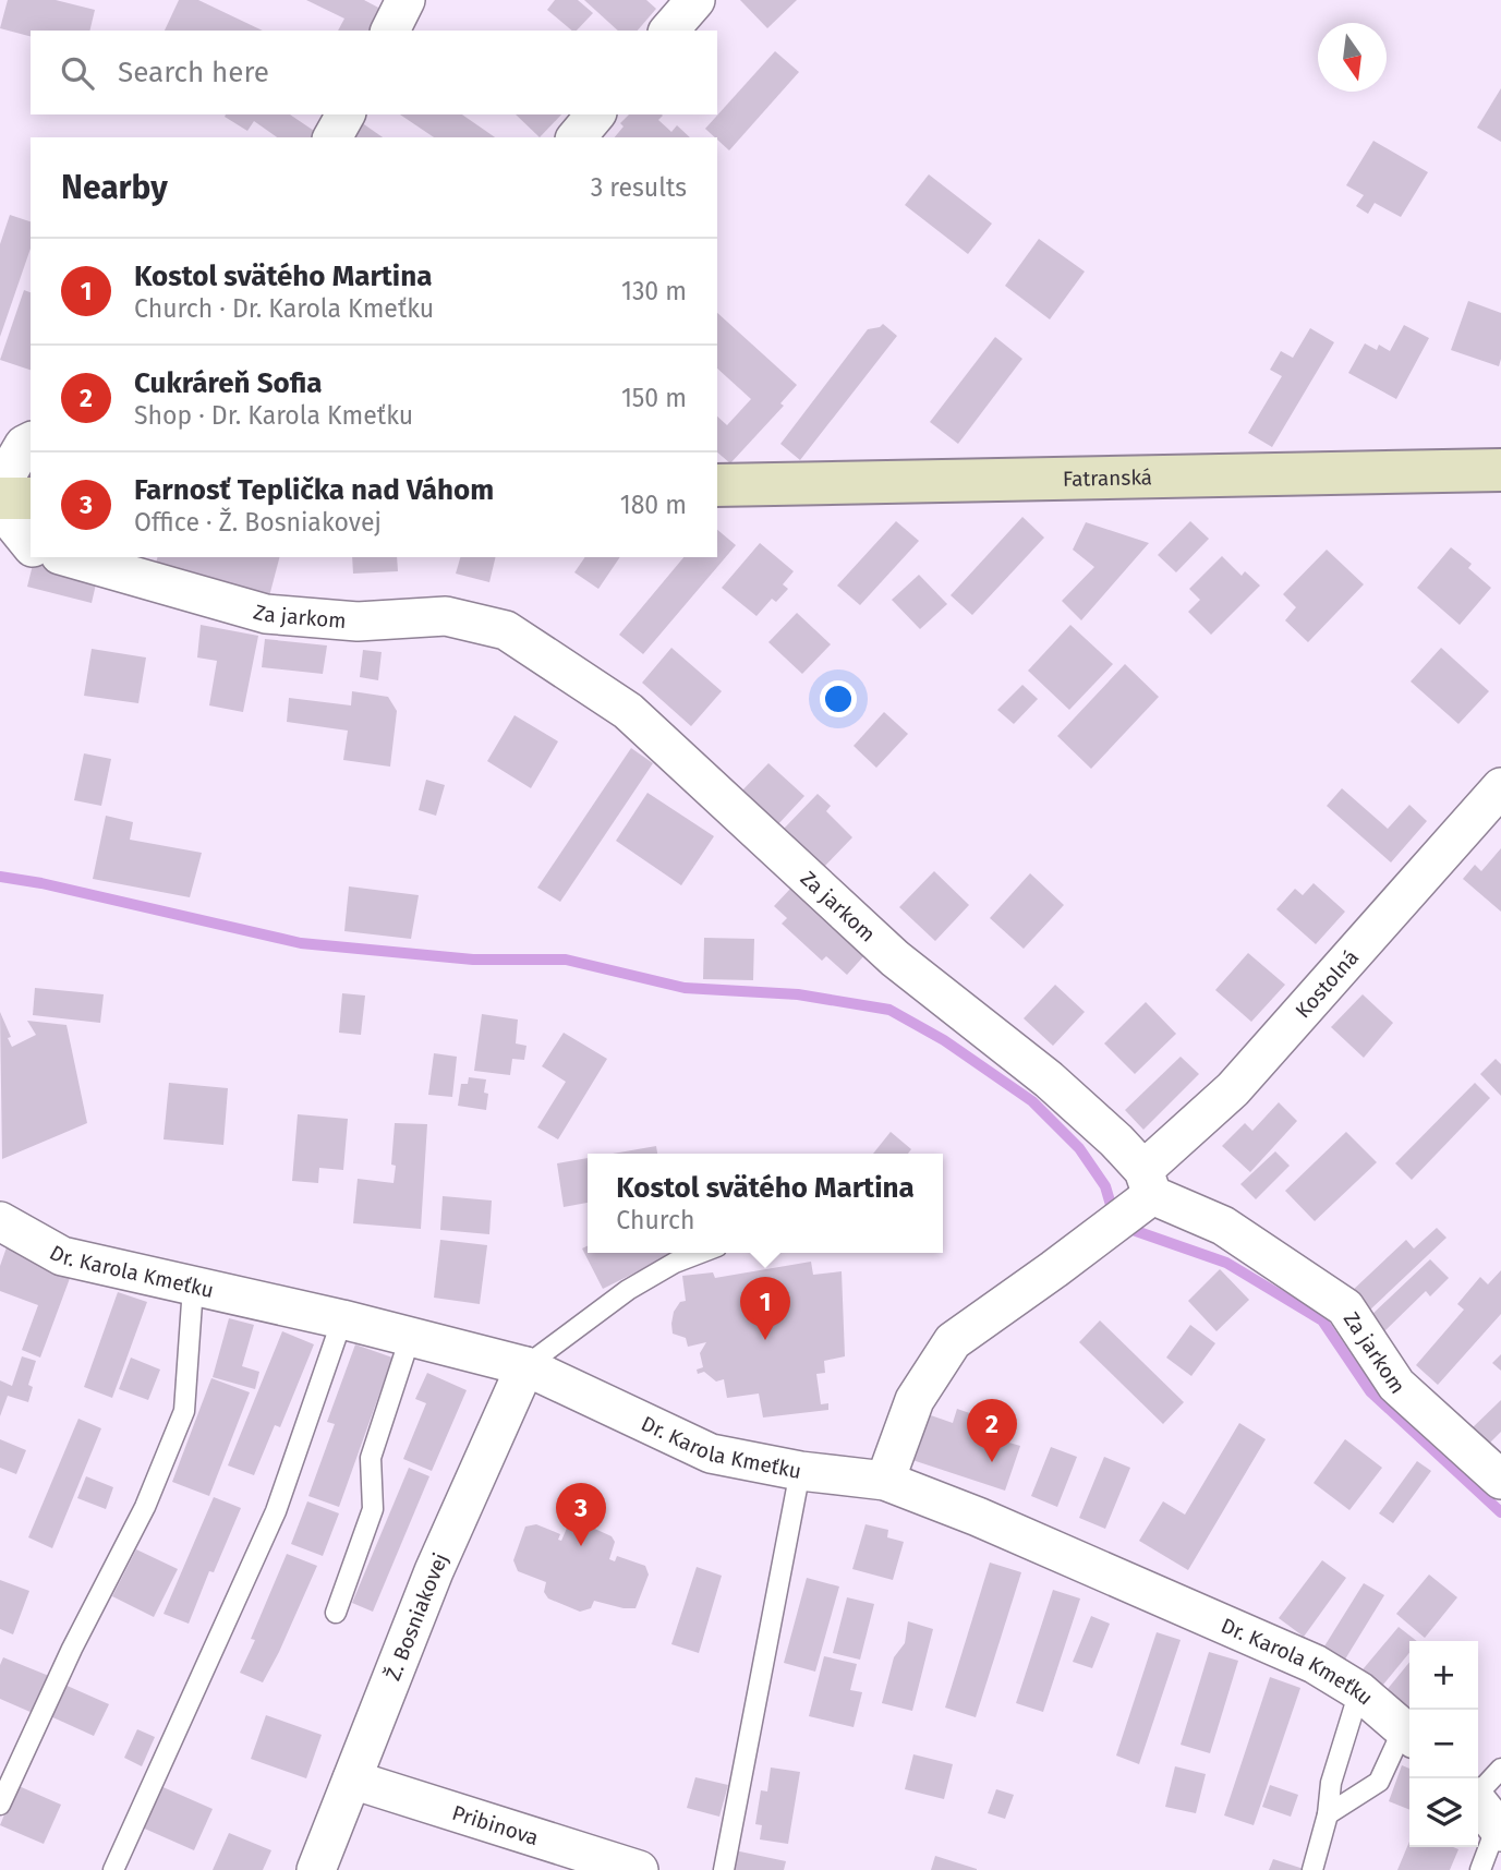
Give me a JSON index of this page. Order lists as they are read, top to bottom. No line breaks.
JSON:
{"streets":{"main road":["Fatranská"],"street":["Za jarkom","Kostolná","Dr. Karola Kmeťku","Ž. Bosniakovej","Pribinova"]},"crossings":[["Za jarkom","Kostolná"],["Kostolná","Dr. Karola Kmeťku"],["Dr. Karola Kmeťku","Ž. Bosniakovej"],["Ž. Bosniakovej","Pribinova"]],"north":"bottom","page":{"search":"Search here","heading":["Nearby","3 results"],"list":[{"mark":"1","name":"Kostol svätého Martina","note":"Church · Dr. Karola Kmeťku","value":"130 m"},{"mark":"2","name":"Cukráreň Sofia","note":"Shop · Dr. Karola Kmeťku","value":"150 m"},{"mark":"3","name":"Farnosť Teplička nad Váhom","note":"Office · Ž. Bosniakovej","value":"180 m"}],"popup":["Kostol svätého Martina","Church"],"pins":["1","2","3"],"map_buttons":["+","−"]}}
